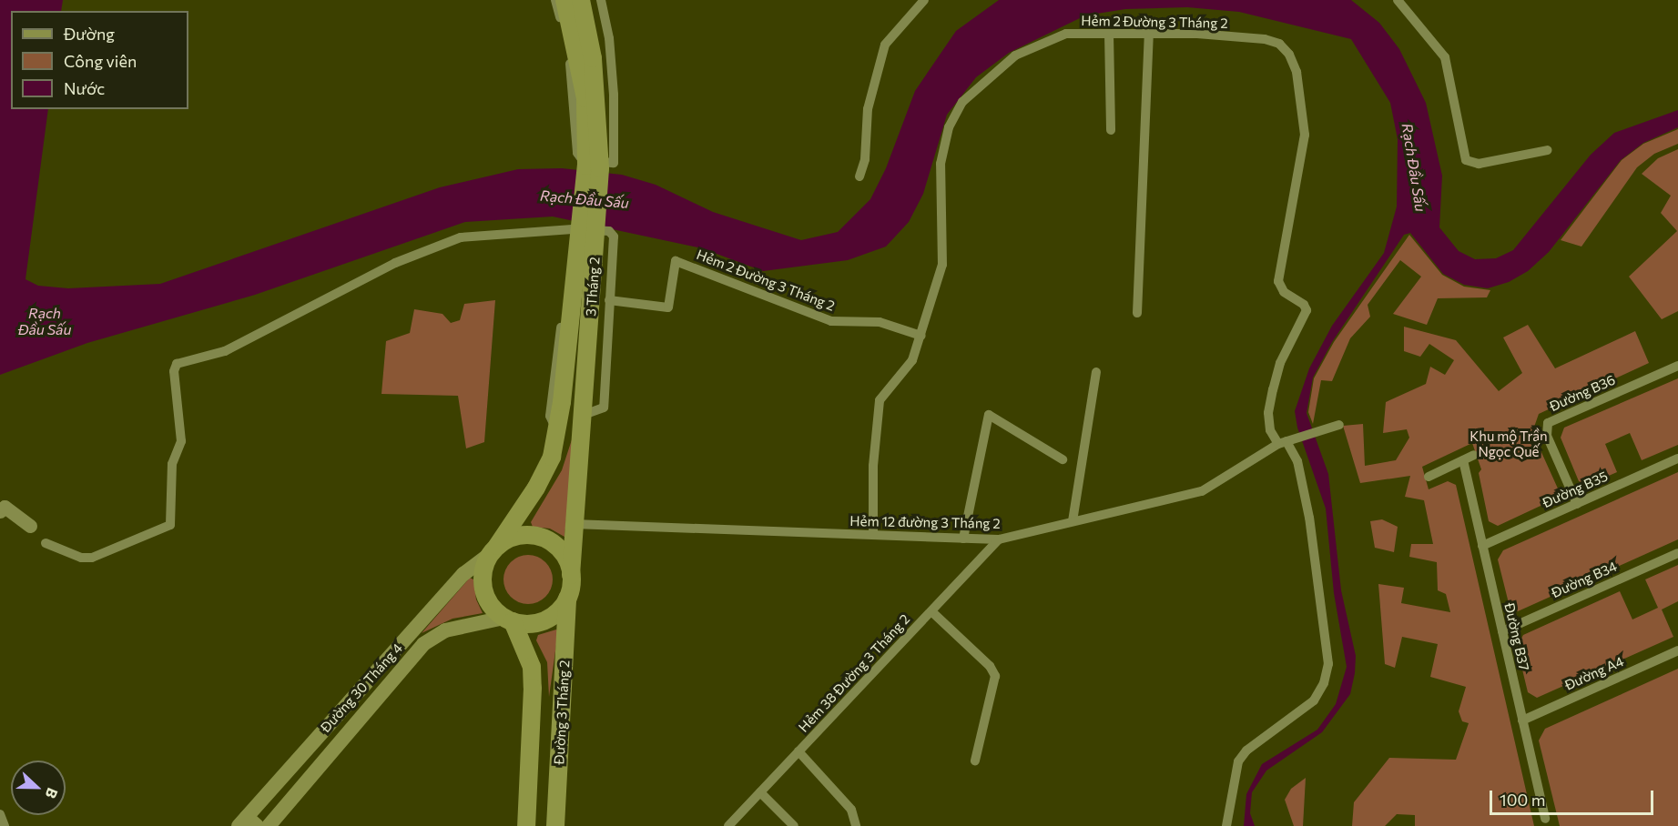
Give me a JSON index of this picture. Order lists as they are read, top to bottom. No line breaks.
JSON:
{"streets":{"highway":["3 Tháng 2","Đường 3 Tháng 2"],"main road":["Đường 30 Tháng 4"],"street":["Hẻm 2 Đường 3 Tháng 2","Đường B36","Đường B35","Hẻm 12 đường 3 Tháng 2","Đường B34","Đường B37","Hẻm 38 Đường 3 Tháng 2","Đường A4"]},"crossings":[["Hẻm 2 Đường 3 Tháng 2","Hẻm 12 đường 3 Tháng 2"],["3 Tháng 2","Hẻm 12 đường 3 Tháng 2"],["3 Tháng 2","Đường 30 Tháng 4"],["3 Tháng 2","Đường 3 Tháng 2"],["Đường B36","Đường B35"],["Đường B35","Đường B37"],["Hẻm 12 đường 3 Tháng 2","Hẻm 38 Đường 3 Tháng 2"],["Đường B34","Đường B37"],["Đường B37","Đường A4"],["Đường 30 Tháng 4","Đường 3 Tháng 2"]],"water":["Rạch Đầu Sấu"],"parks":["Khu mộ Trần Ngọc Quế"],"legend":["Đường","Công viên","Nước"],"scale_bar":"100 m","north":"right"}
